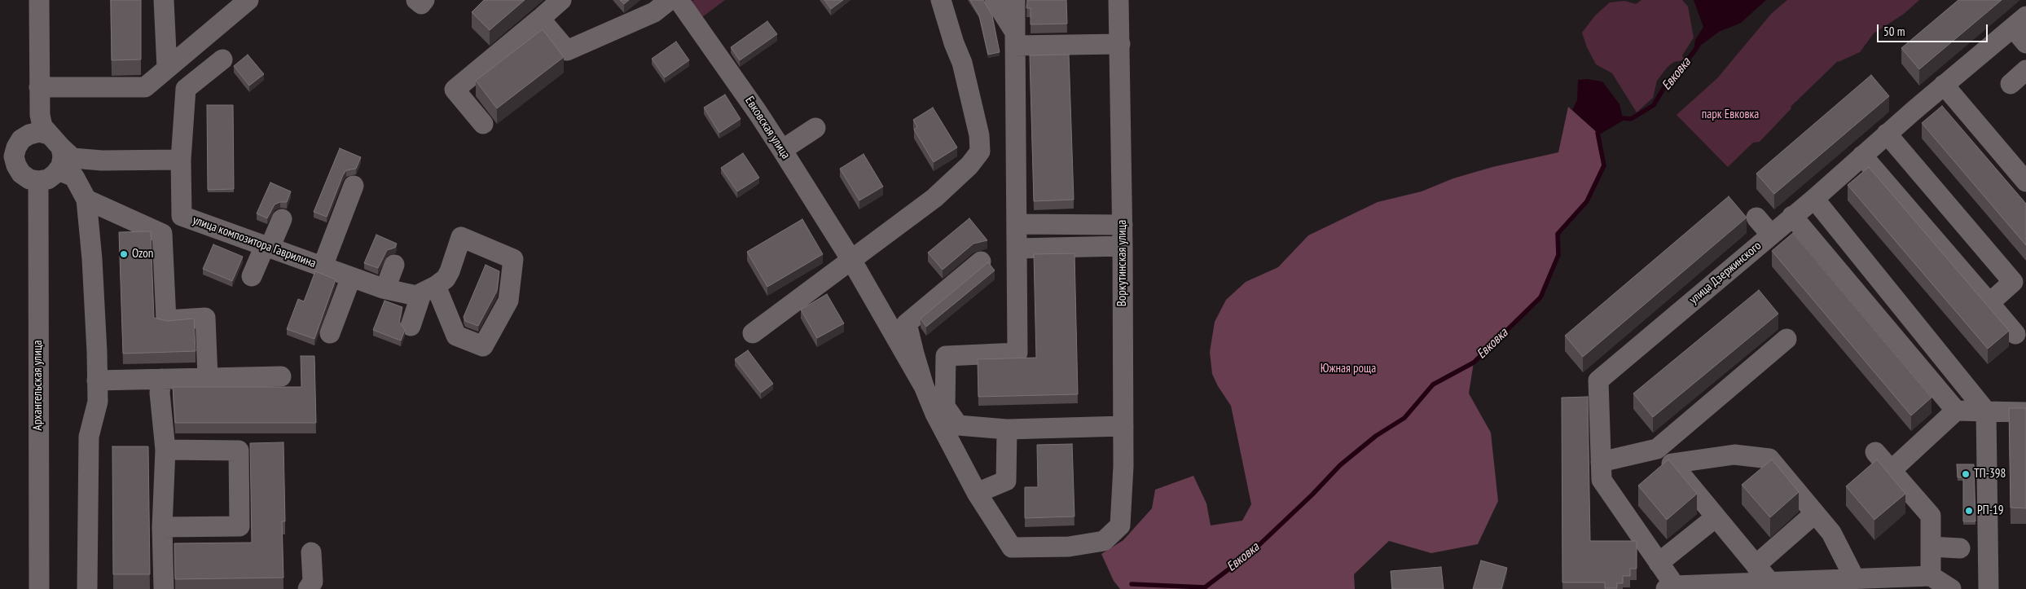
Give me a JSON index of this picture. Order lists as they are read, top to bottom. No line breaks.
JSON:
{"streets":{"street":["Евковская улица","улица композитора Гаврилина","Воркутинская улица","улица Дзержинского","Архангельская улица"]},"water":["Евковка"],"parks":["парк Евковка","Южная роща"],"places":["Ozon","ТП-398","РП-19"],"scale_bar":"50 m"}
